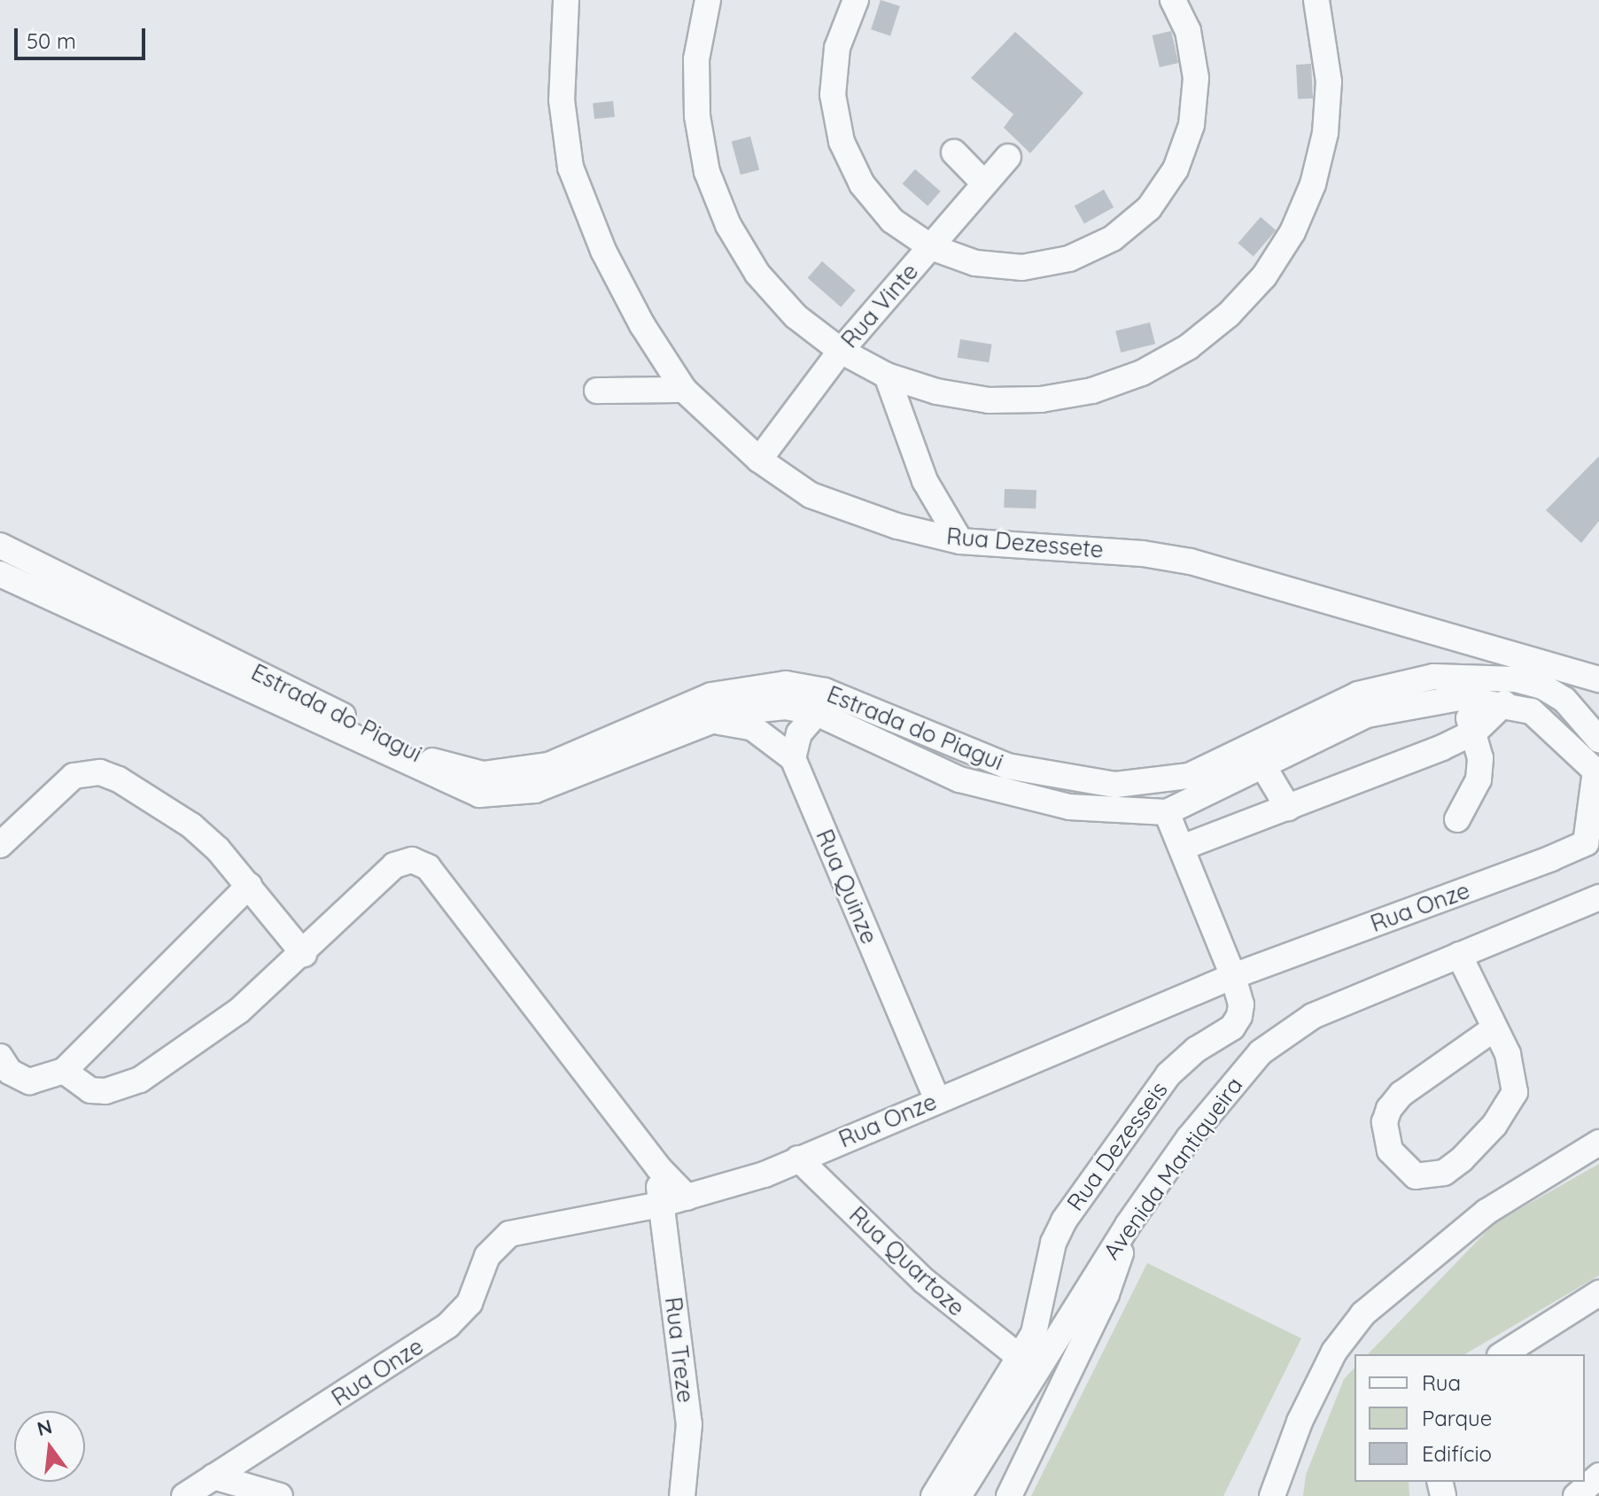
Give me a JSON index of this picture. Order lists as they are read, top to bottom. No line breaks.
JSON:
{"streets":{"street":["Rua Vinte","Rua Dezessete","Estrada do Piagui","Rua Quinze","Rua Onze","Rua Dezesseis","Avenida Mantiqueira","Rua Quartoze","Rua Treze"]},"crossings":[["Rua Vinte","Rua Dezessete"],["Rua Quinze","Rua Onze"],["Rua Onze","Rua Dezesseis"],["Rua Onze","Rua Quartoze"],["Rua Onze","Rua Treze"],["Rua Dezesseis","Rua Quartoze"]],"legend":["Rua","Parque","Edifício"],"scale_bar":"50 m","north":"top"}
